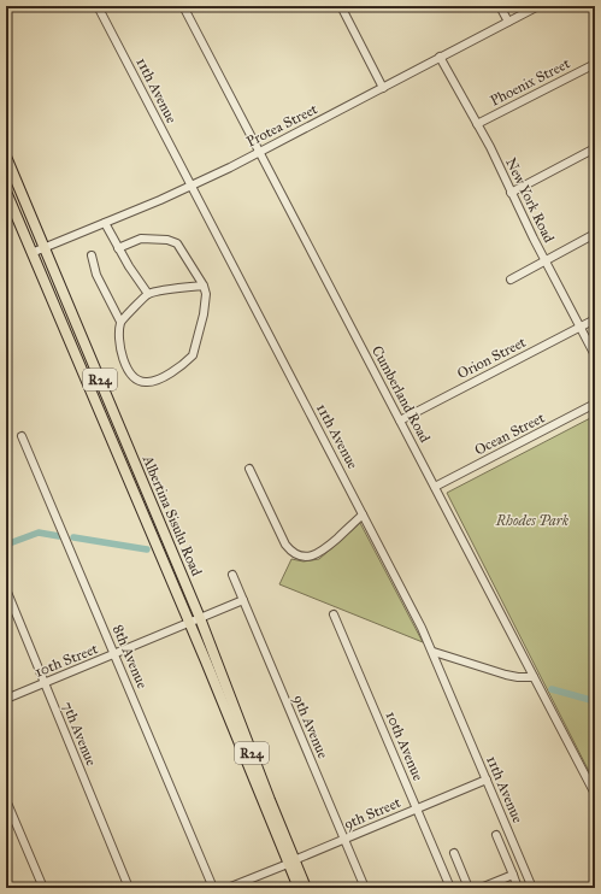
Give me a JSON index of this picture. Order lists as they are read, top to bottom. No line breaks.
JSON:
{"streets":{"main road":["R24","Albertina Sisulu Road"],"street":["Phoenix Street","11th Avenue","Protea Street","New York Road","Orion Street","Cumberland Road","Ocean Street","8th Avenue","10th Street","9th Avenue","7th Avenue","10th Avenue","9th Street"]},"crossings":[["Phoenix Street","New York Road"],["11th Avenue","Protea Street"],["11th Avenue","9th Street"],["Protea Street","New York Road"],["Protea Street","Cumberland Road"],["Protea Street","Albertina Sisulu Road"],["New York Road","Orion Street"],["Orion Street","Cumberland Road"],["Cumberland Road","Ocean Street"],["Albertina Sisulu Road","10th Street"],["Albertina Sisulu Road","9th Street"],["8th Avenue","10th Street"],["10th Street","9th Avenue"],["10th Street","7th Avenue"],["9th Avenue","9th Street"],["10th Avenue","9th Street"]],"parks":["Rhodes Park"]}
